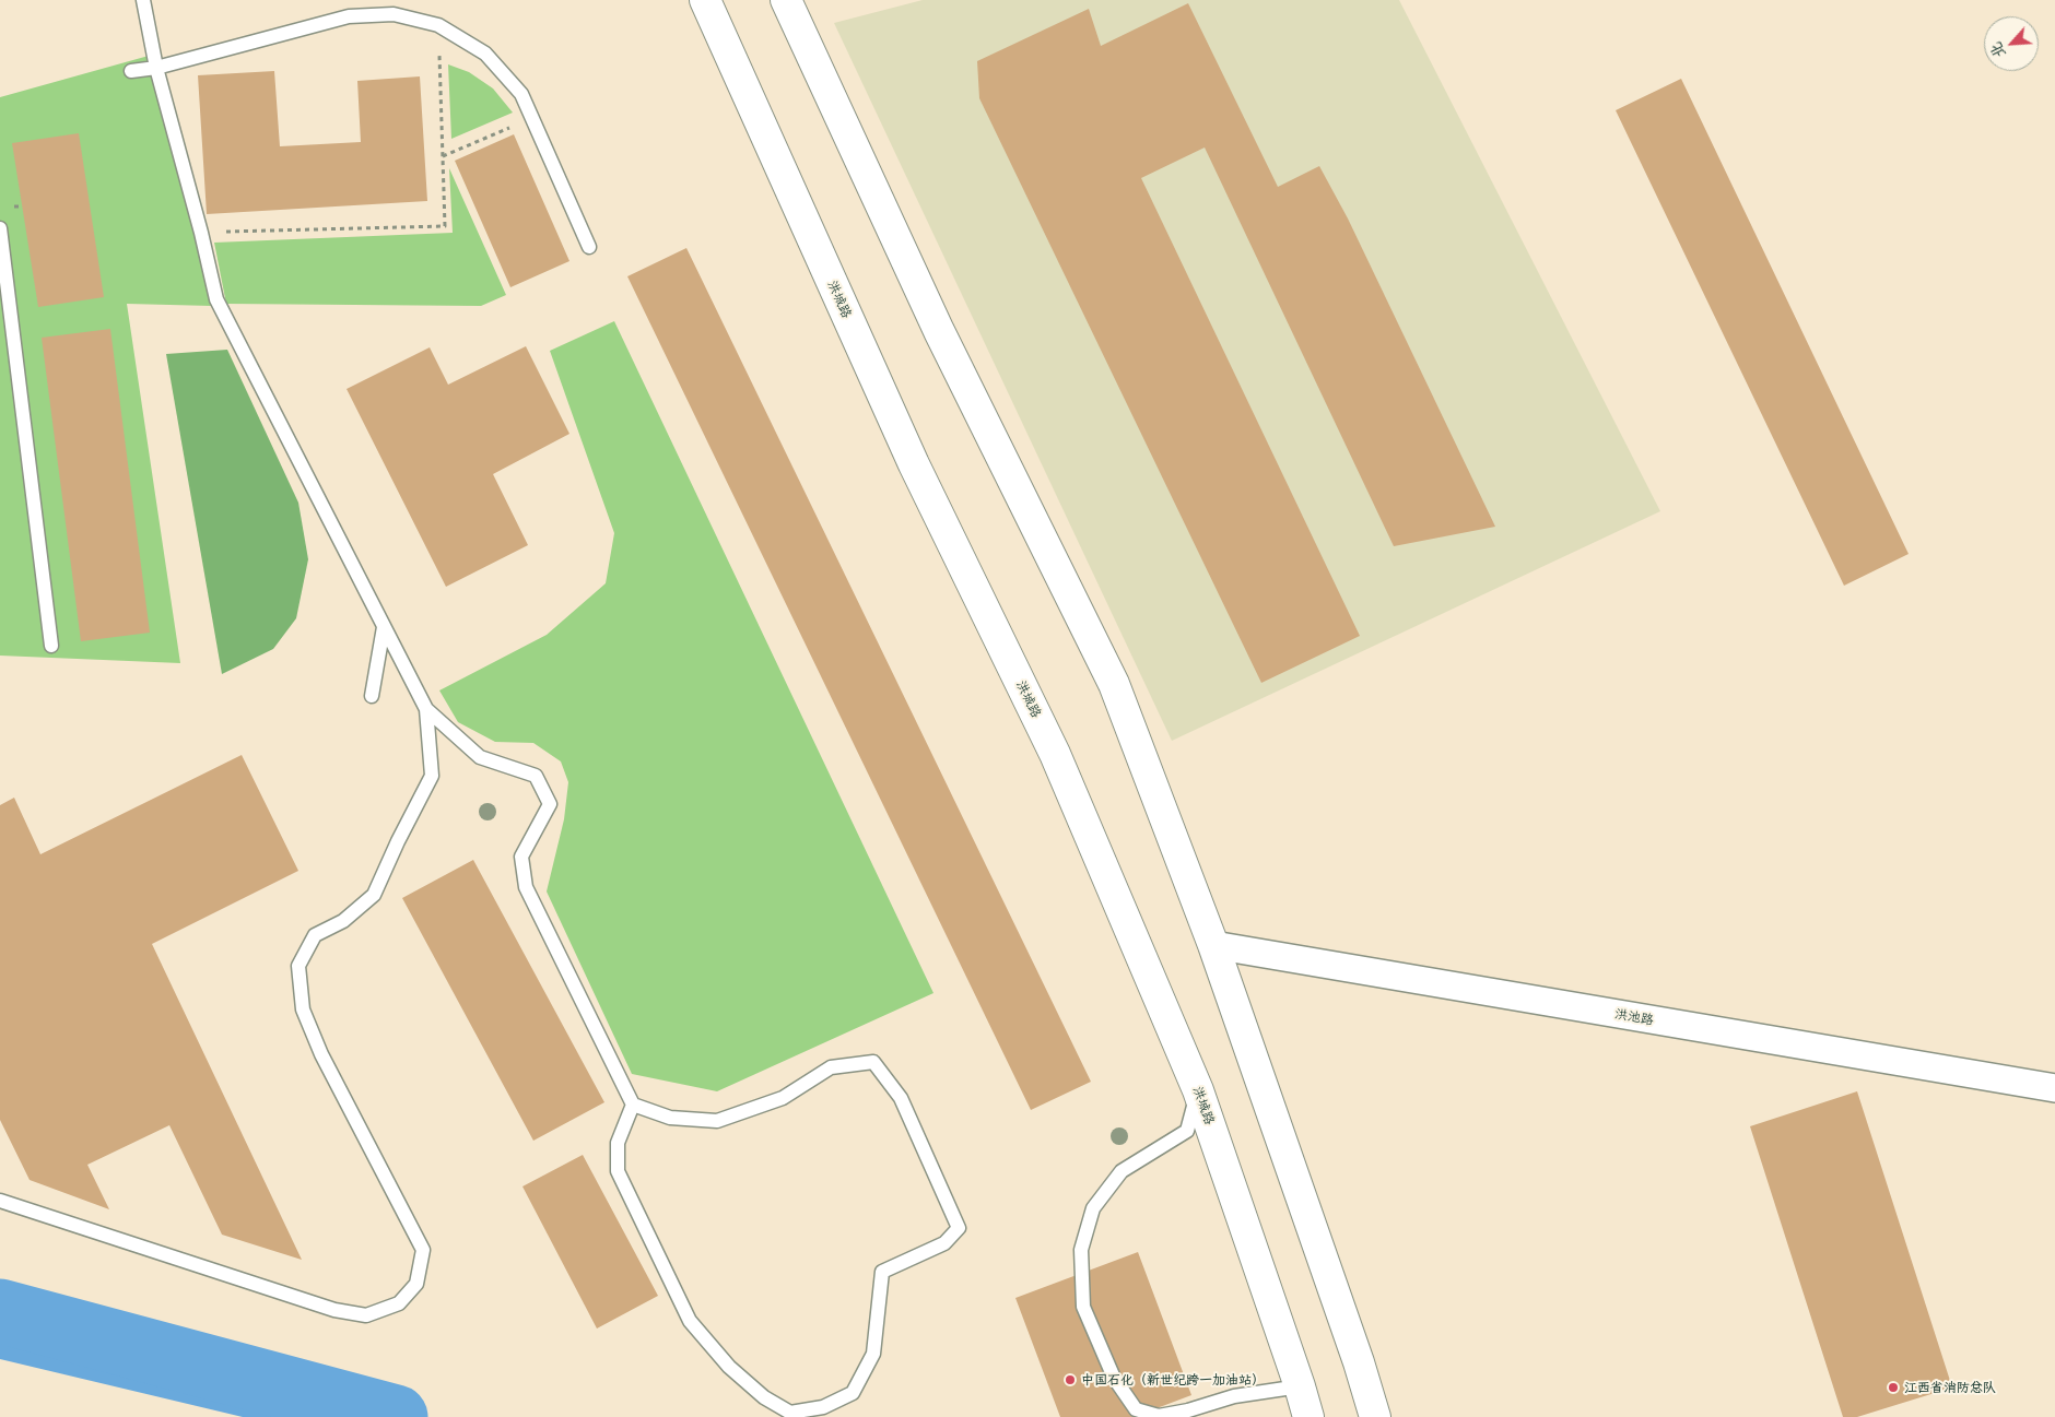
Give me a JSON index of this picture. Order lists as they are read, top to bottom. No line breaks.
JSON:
{"streets":{"highway":["洪城路"],"street":["洪池路"]},"places":["中国石化（新世纪跨一加油站）","江西省消防总队"],"north":"bottom left"}
